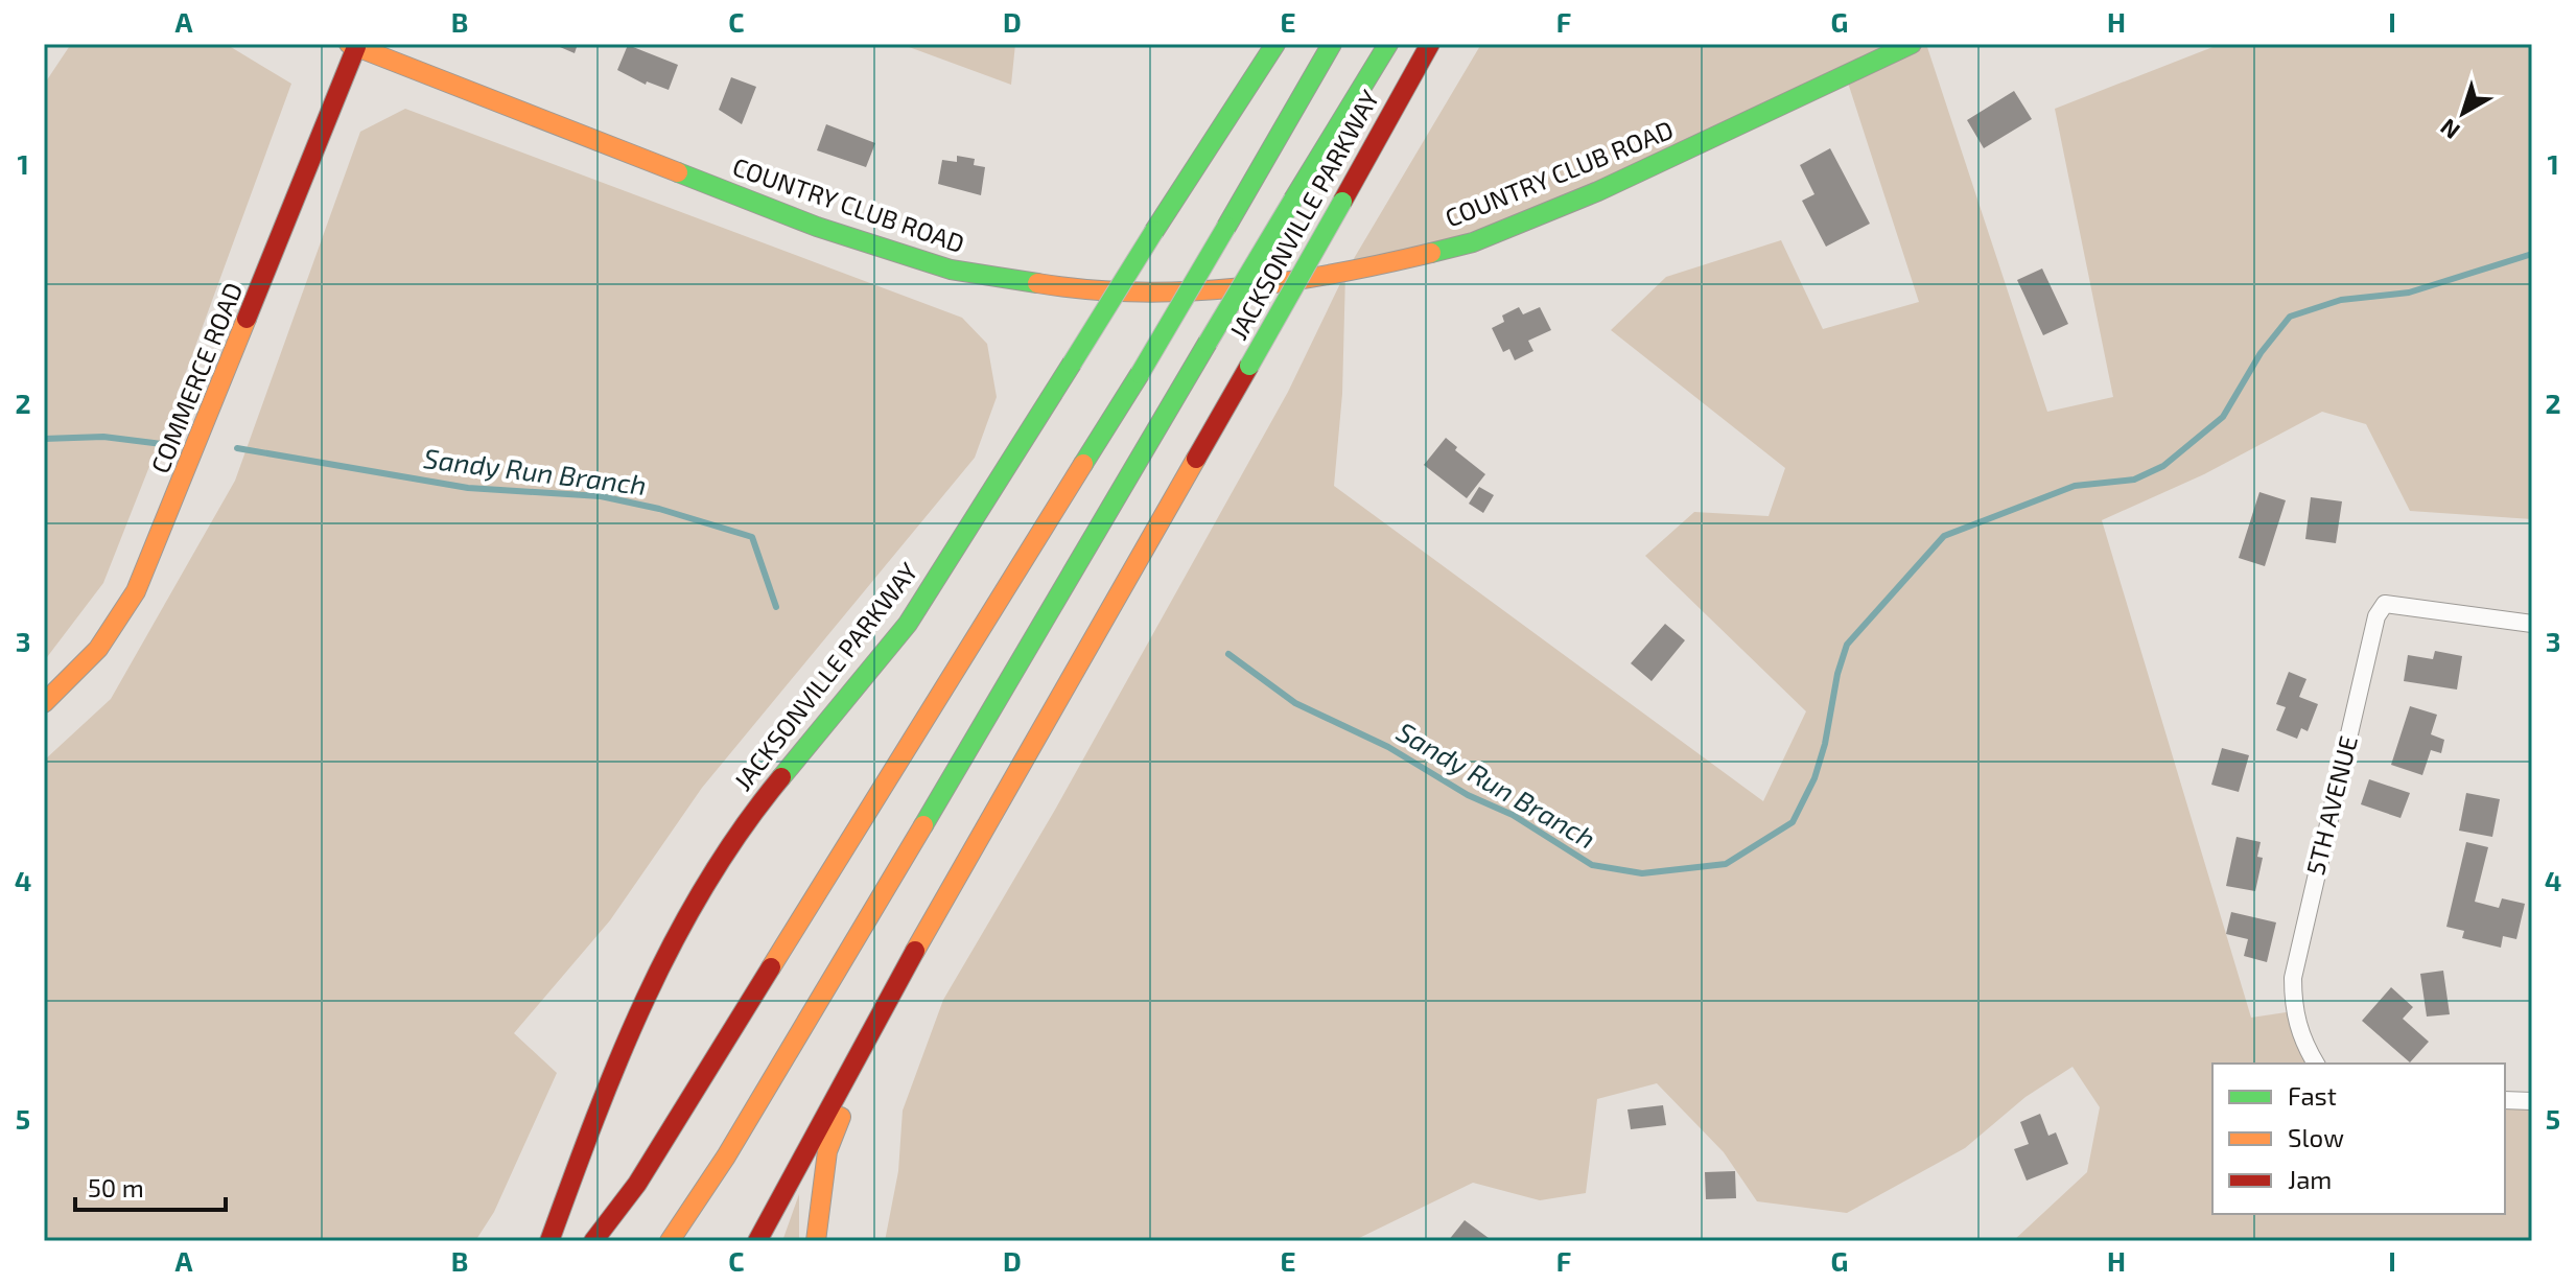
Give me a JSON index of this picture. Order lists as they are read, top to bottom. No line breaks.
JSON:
{"streets":{"main road":["COUNTRY CLUB ROAD","JACKSONVILLE PARKWAY","COMMERCE ROAD"],"street":["5TH AVENUE"]},"crossings":[["COUNTRY CLUB ROAD","COMMERCE ROAD"]],"water":["Sandy Run Branch"],"legend":["Fast","Slow","Jam"],"scale_bar":"50 m","north":"bottom left","grid":{"columns":["A","B","C","D","E","F","G","H","I"],"rows":["1","2","3","4","5"]}}
